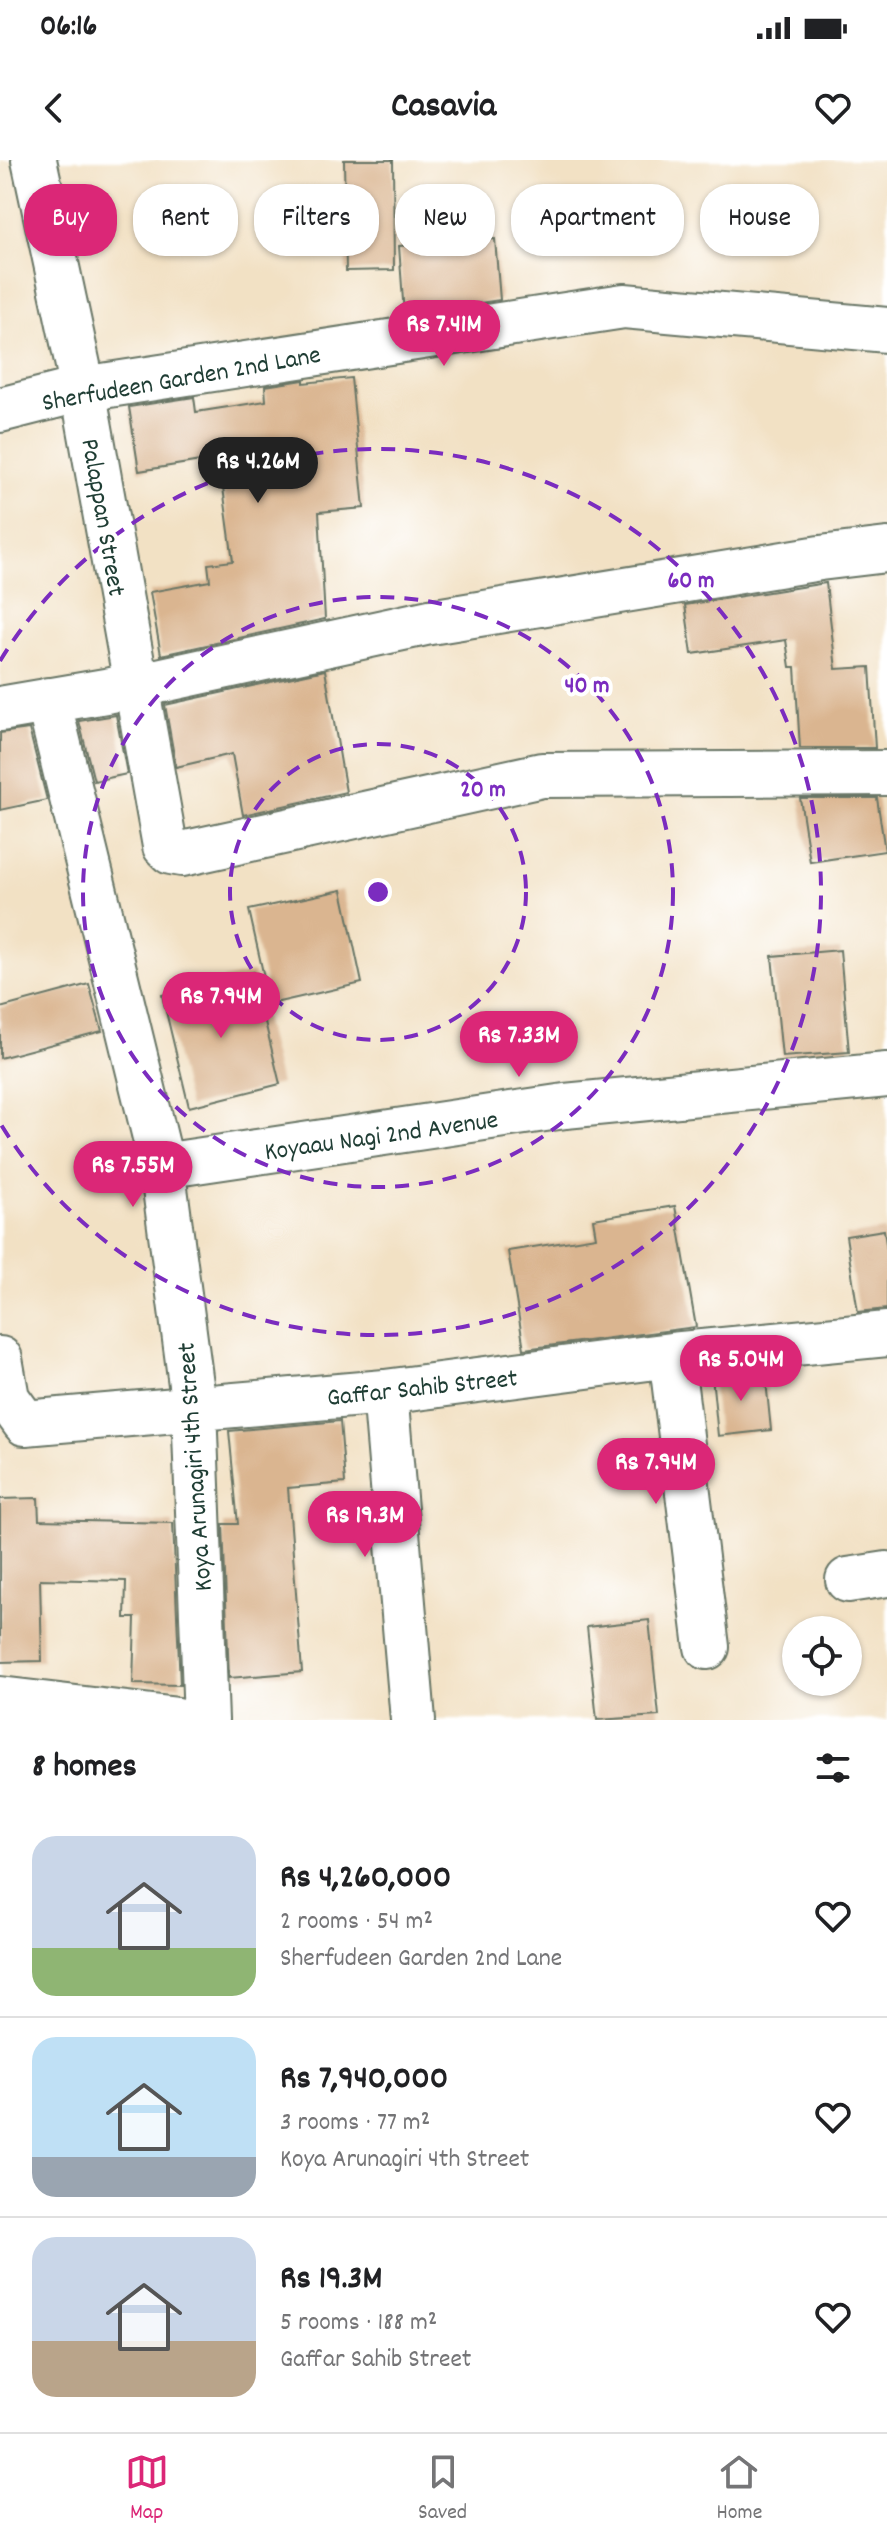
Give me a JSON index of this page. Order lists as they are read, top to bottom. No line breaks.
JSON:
{"streets":{"street":["Sherfudeen Garden 2nd Lane","Palappan Street","Koyaau Nagi 2nd Avenue","Gaffar Sahib Street","Koya Arunagiri 4th Street"]},"crossings":[["Sherfudeen Garden 2nd Lane","Palappan Street"],["Koyaau Nagi 2nd Avenue","Koya Arunagiri 4th Street"],["Gaffar Sahib Street","Koya Arunagiri 4th Street"]],"page":{"status":"06:16","header":"Casavia","chip":["Buy","Rent","Filters","New","Apartment","House"],"price":["Rs 7.41M","Rs 4.26M","Rs 7.94M","Rs 7.33M","Rs 7.55M","Rs 5.04M","Rs 7.94M","Rs 19.3M"],"heading":"8 homes","list":[{"name":"Rs 4,260,000","note":"2 rooms · 54 m² · Sherfudeen Garden 2nd Lane"},{"name":"Rs 7,940,000","note":"3 rooms · 77 m² · Koya Arunagiri 4th Street"},{"name":"Rs 19.3M","note":"5 rooms · 188 m² · Gaffar Sahib Street"}],"tabs":["Map","Saved","Home"]},"rings":["60 m","40 m","20 m"]}
